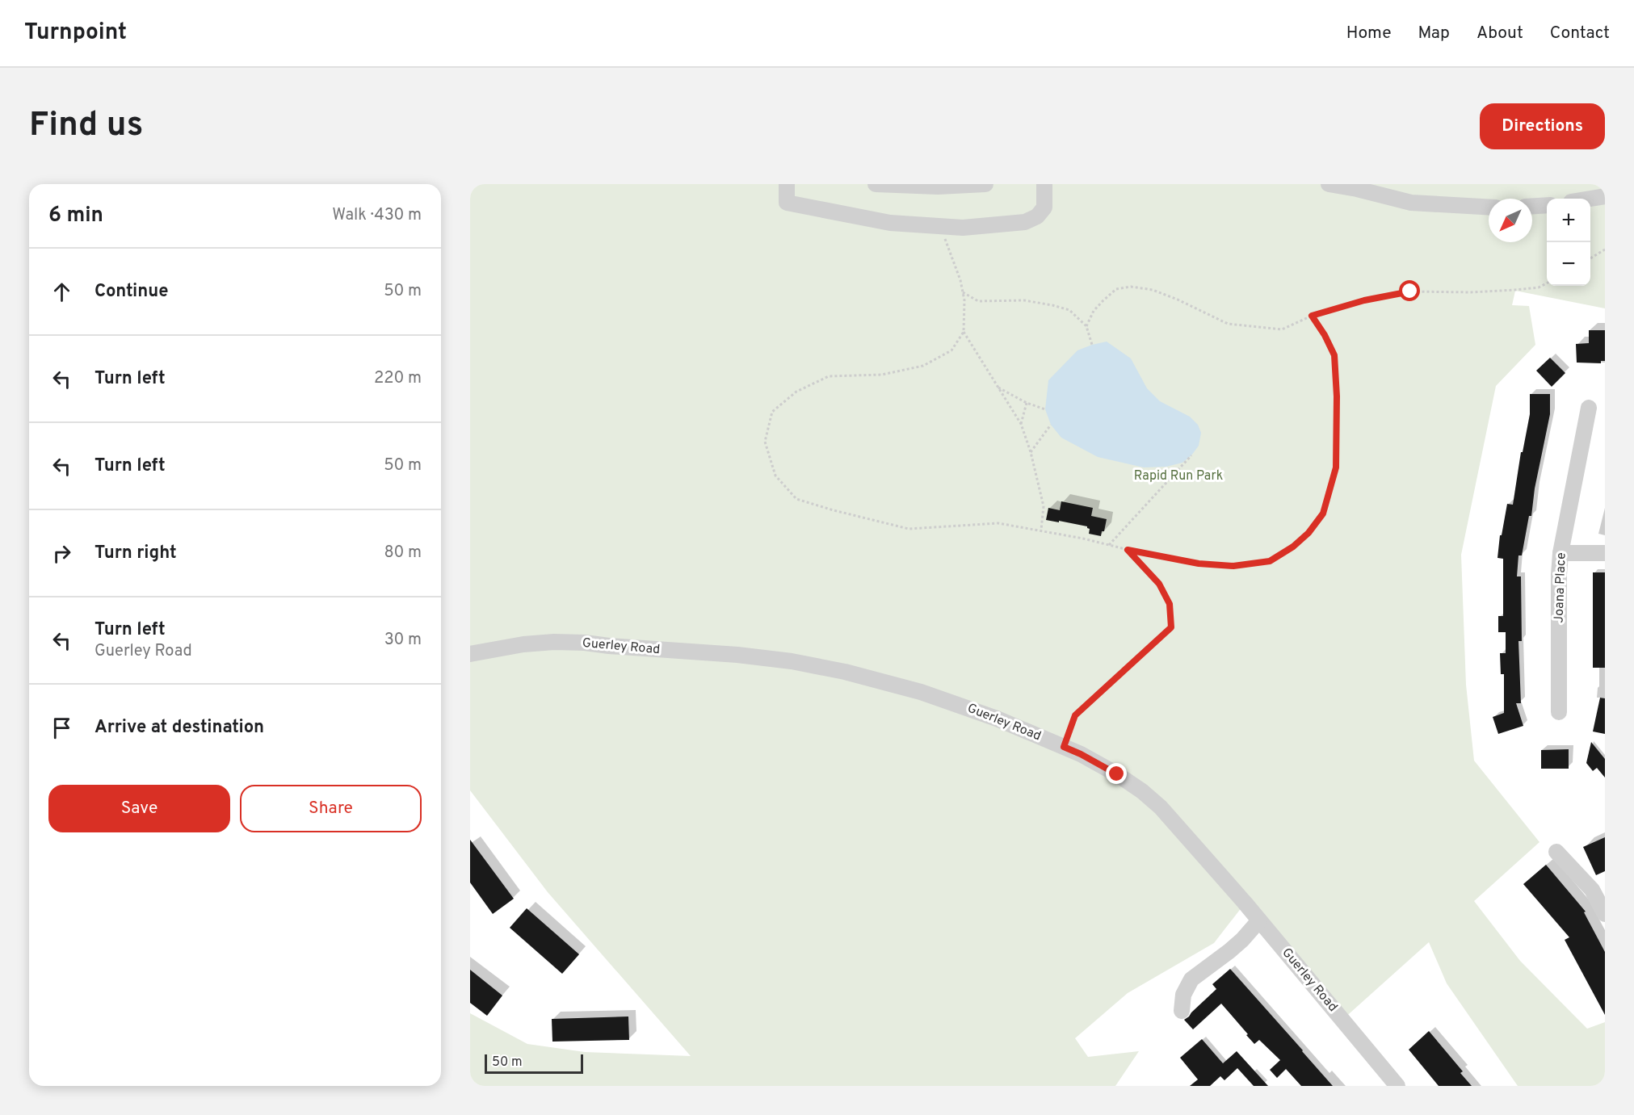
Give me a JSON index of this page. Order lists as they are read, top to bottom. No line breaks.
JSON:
{"streets":{"street":["Joana Place","Guerley Road"]},"parks":["Rapid Run Park"],"scale_bar":"50 m","north":"bottom left","page":{"header":"Turnpoint","nav":["Home","Map","About","Contact"],"buttons":["Directions",["Save","Share"]],"title":"Find us","heading":["6 min","Walk · 430 m"],"map_buttons":["+","−"],"list":[["Continue","50 m"],["Turn left","220 m"],["Turn left","50 m"],["Turn right","80 m"],["Turn left","Guerley Road","30 m"],"Arrive at destination"],"scale":"50 m"}}
